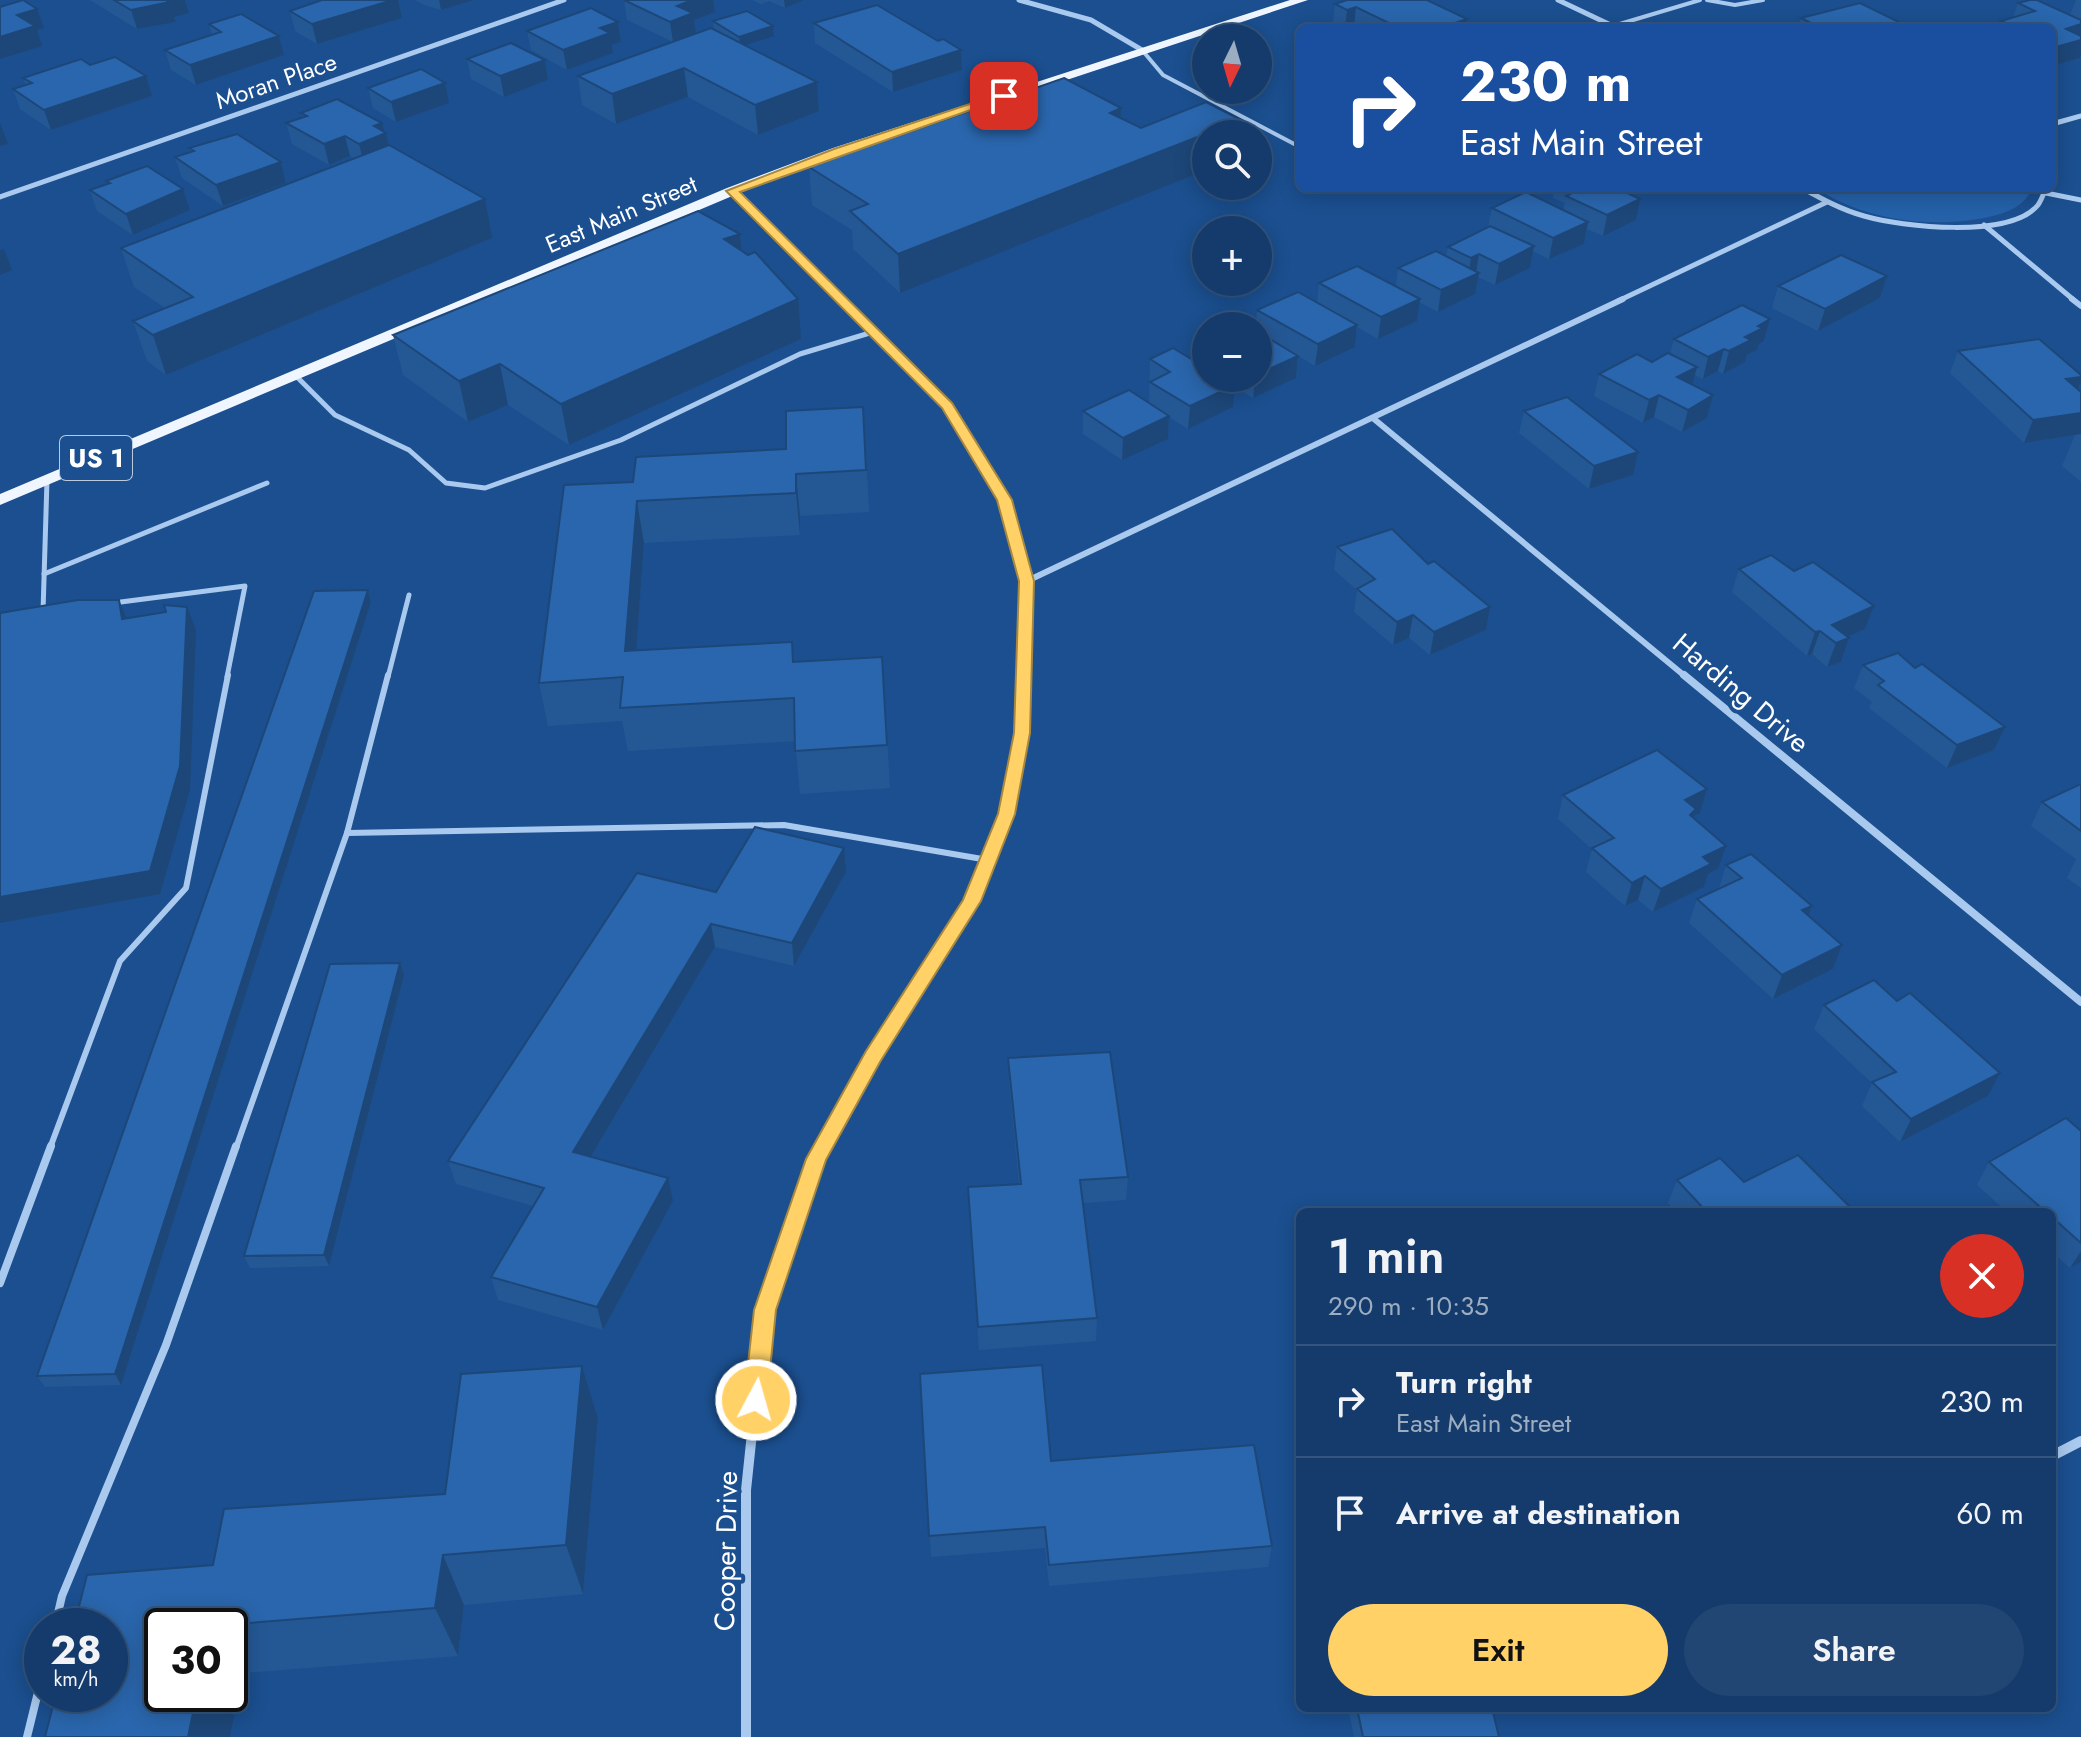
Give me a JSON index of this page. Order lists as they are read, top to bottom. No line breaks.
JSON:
{"streets":{"main road":["East Main Street","US 1"],"street":["Moran Place","Harding Drive","Cooper Drive"]},"crossings":[["East Main Street","US 1"],["East Main Street","Cooper Drive"]],"north":"bottom","page":{"map_buttons":["+","−"],"turn":["230 m","East Main Street"],"heading":["1 min","290 m · 10:35"],"list":[{"name":"Turn right","note":"East Main Street","value":"230 m"},{"name":"Arrive at destination","value":"60 m"}],"buttons":["Exit","Share"],"speed":"28 km/h","limit":"30"}}
